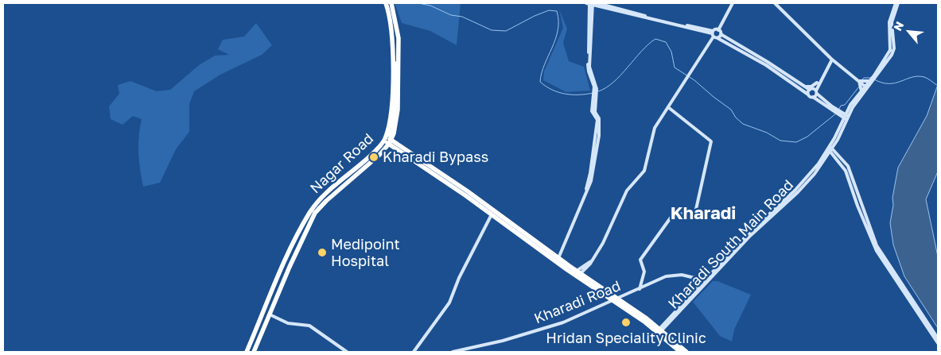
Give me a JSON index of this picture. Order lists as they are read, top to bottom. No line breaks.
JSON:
{"streets":{"highway":["Nagar Road"],"street":["Kharadi South Main Road","Kharadi Road"]},"crossings":[["Kharadi South Main Road","Kharadi Road"]],"districts":["Kharadi"],"places":["Kharadi Bypass","Medipoint Hospital","Hridan Speciality Clinic"],"north":"top left"}
